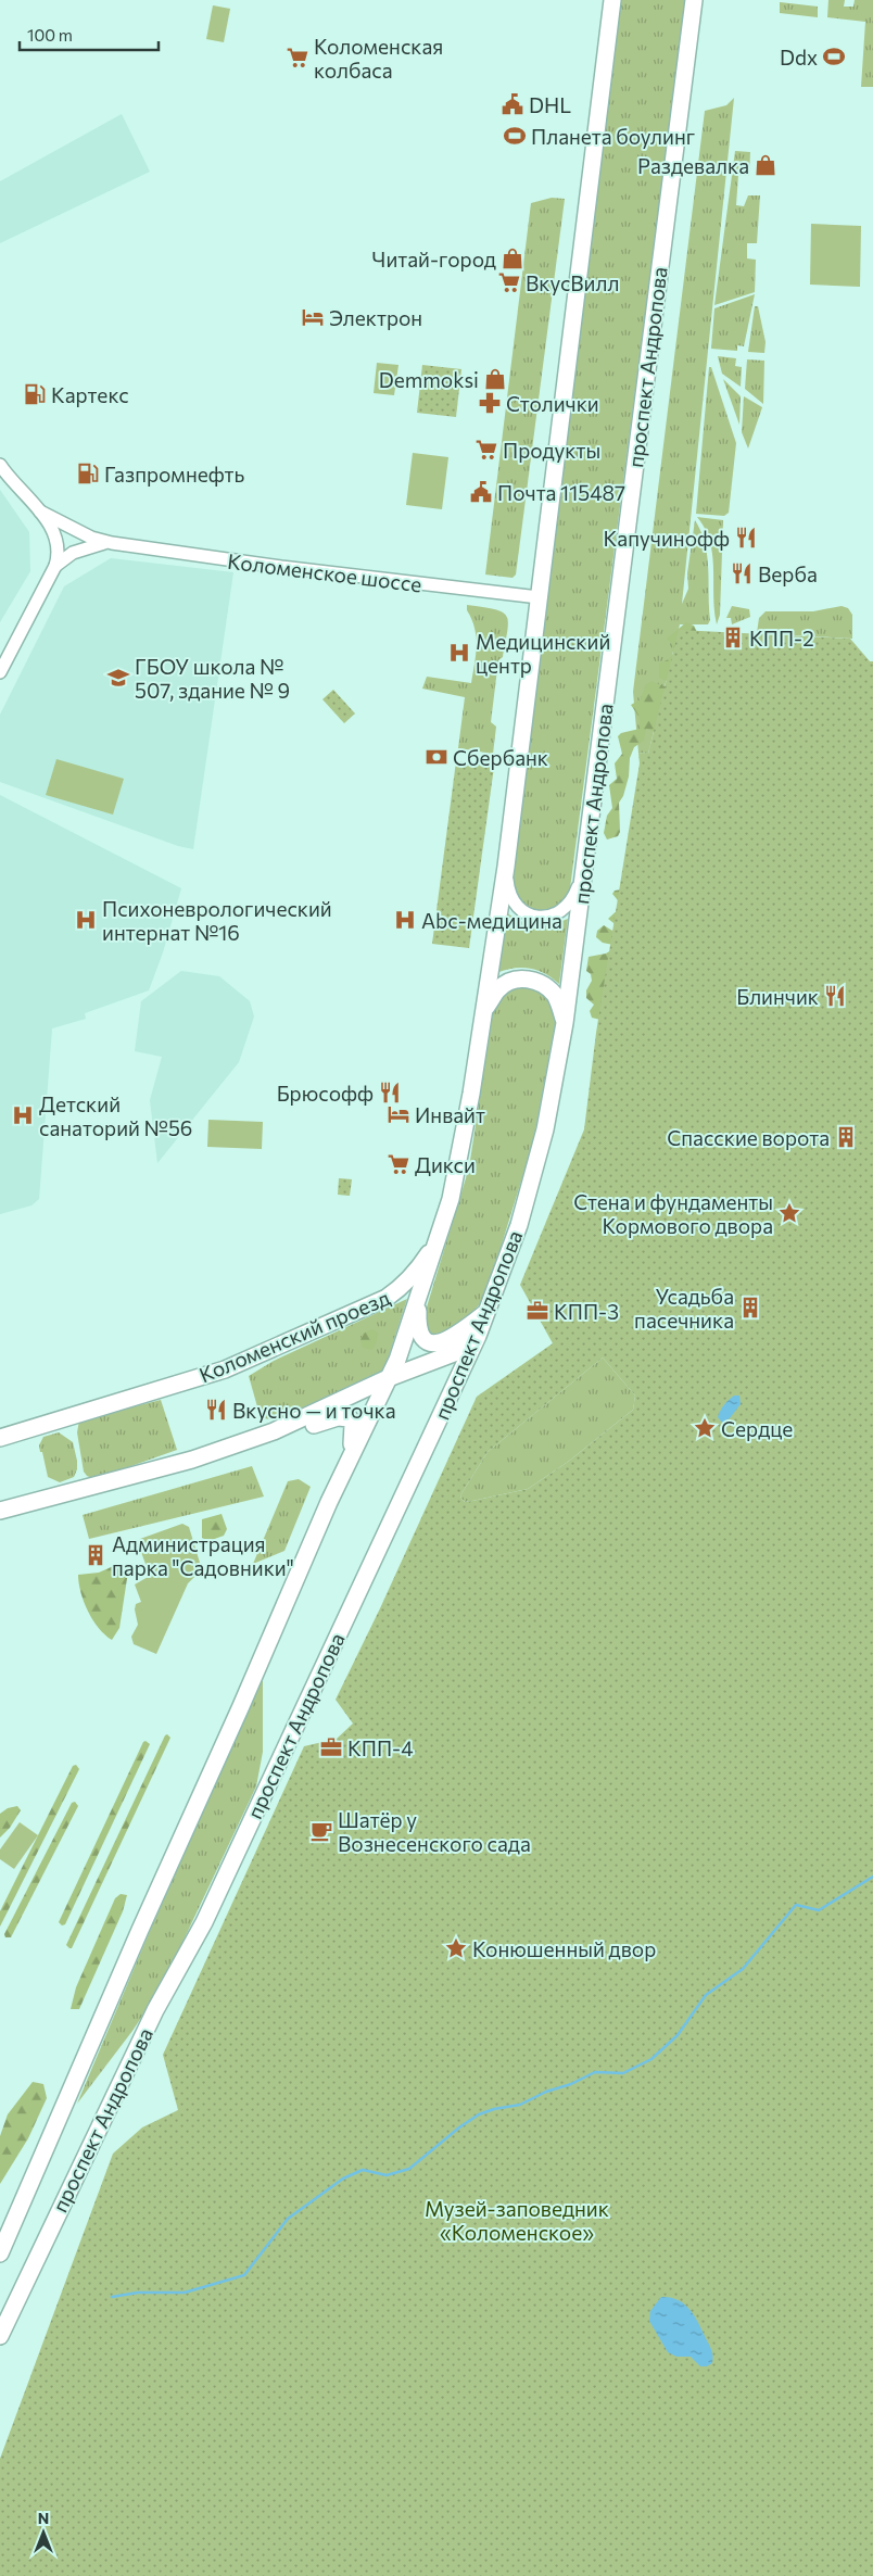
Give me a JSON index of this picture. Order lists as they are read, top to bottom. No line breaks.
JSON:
{"streets":{"main road":["проспект Андропова","Коломенский проезд"],"street":["Коломенское шоссе"]},"crossings":[["проспект Андропова","Коломенское шоссе"],["проспект Андропова","Коломенский проезд"]],"parks":["Музей-заповедник «Коломенское»"],"places":{"sports":["Ddx","Планета боулинг"],"supermarket":["Коломенская колбаса","ВкусВилл","Продукты","Дикси"],"public building":["DHL","Почта 115487"],"shop":["Раздевалка","Читай-город","Demmoksi"],"hotel":["Электрон","Инвайт"],"fuel station":["Картекс","Газпромнефть"],"pharmacy":["Столички"],"restaurant":["Капучинофф","Верба","Блинчик","Брюсофф","Вкусно — и точка"],"building":["КПП-2","Спасские ворота","Усадьба пасечника","Администрация парка \"Садовники\""],"hospital":["Медицинский центр","Психоневрологический интернат №16","Abc-медицина","Детский санаторий №56"],"school or university":["ГБОУ школа № 507, здание № 9"],"bank":["Сбербанк"],"place":["Стена и фундаменты Кормового двора","Сердце","Конюшенный двор"],"office":["КПП-3","КПП-4"],"cafe":["Шатёр у Вознесенского сада"]},"scale_bar":"100 m","north":"top"}
